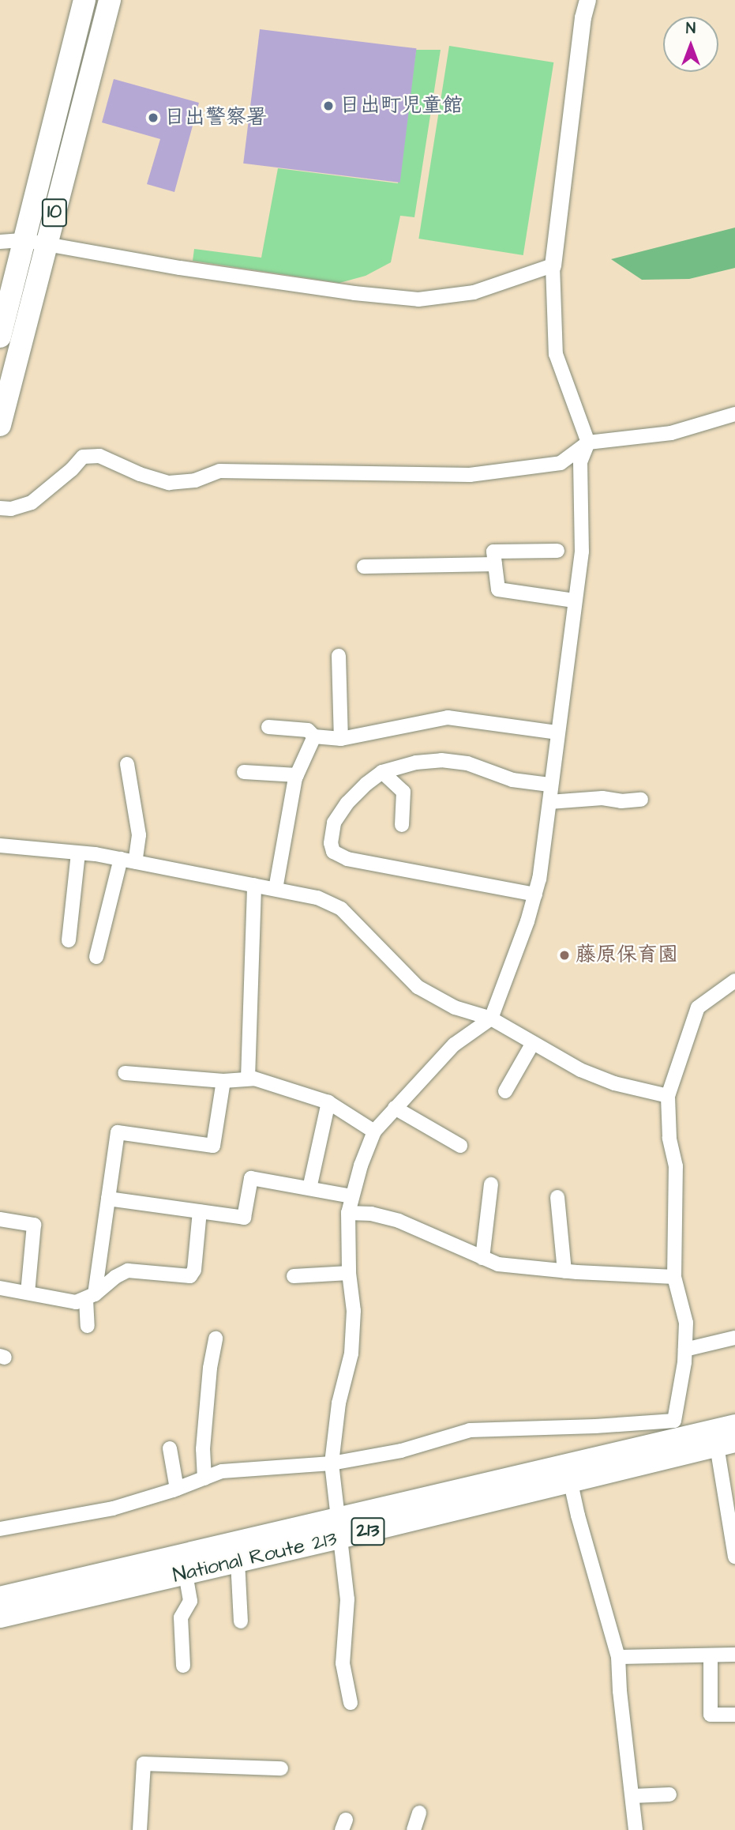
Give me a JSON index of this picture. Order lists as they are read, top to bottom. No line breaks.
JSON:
{"streets":{"highway":["10","213","National Route 213"]},"places":["日出町児童館","日出警察署","藤原保育園"],"north":"top"}
